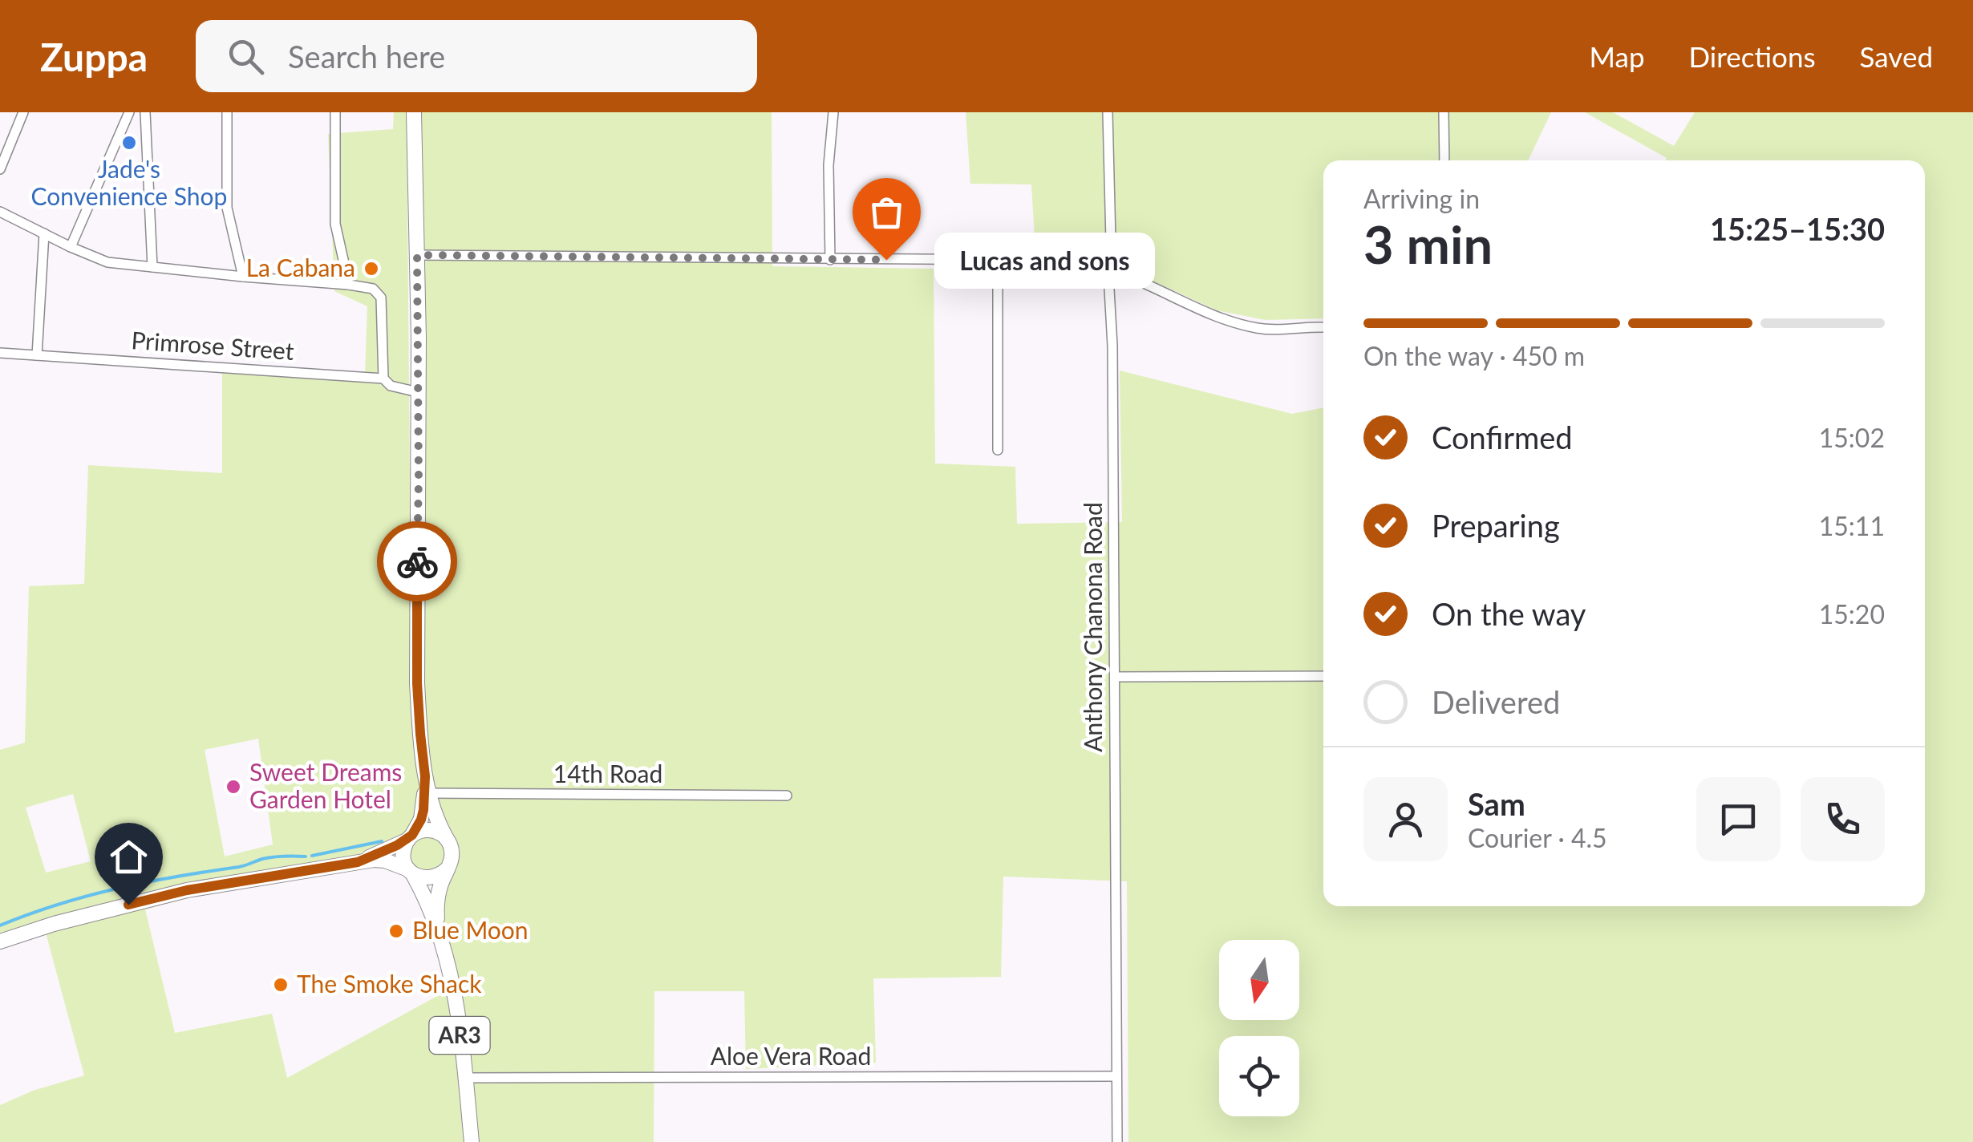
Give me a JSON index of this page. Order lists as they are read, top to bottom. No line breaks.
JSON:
{"streets":{"main road":["AR3"],"street":["Primrose Street","Anthony Chanona Road","14th Road","Aloe Vera Road"]},"crossings":[["Anthony Chanona Road","Aloe Vera Road"],["AR3","Aloe Vera Road"]],"places":["Jade's Convenience Shop","Lucas and sons","La Cabana","Sweet Dreams Garden Hotel","Blue Moon","The Smoke Shack"],"north":"bottom","page":{"header":"Zuppa","search":"Search here","nav":["Map","Directions","Saved"],"heading":["3 min","Arriving in","15:25–15:30"],"panel":["Sam","Courier · 4.5"],"bubble":"Lucas and sons","bar":"On the way · 450 m","list":[["Confirmed","15:02"],["Preparing","15:11"],["On the way","15:20"],"Delivered"]}}
